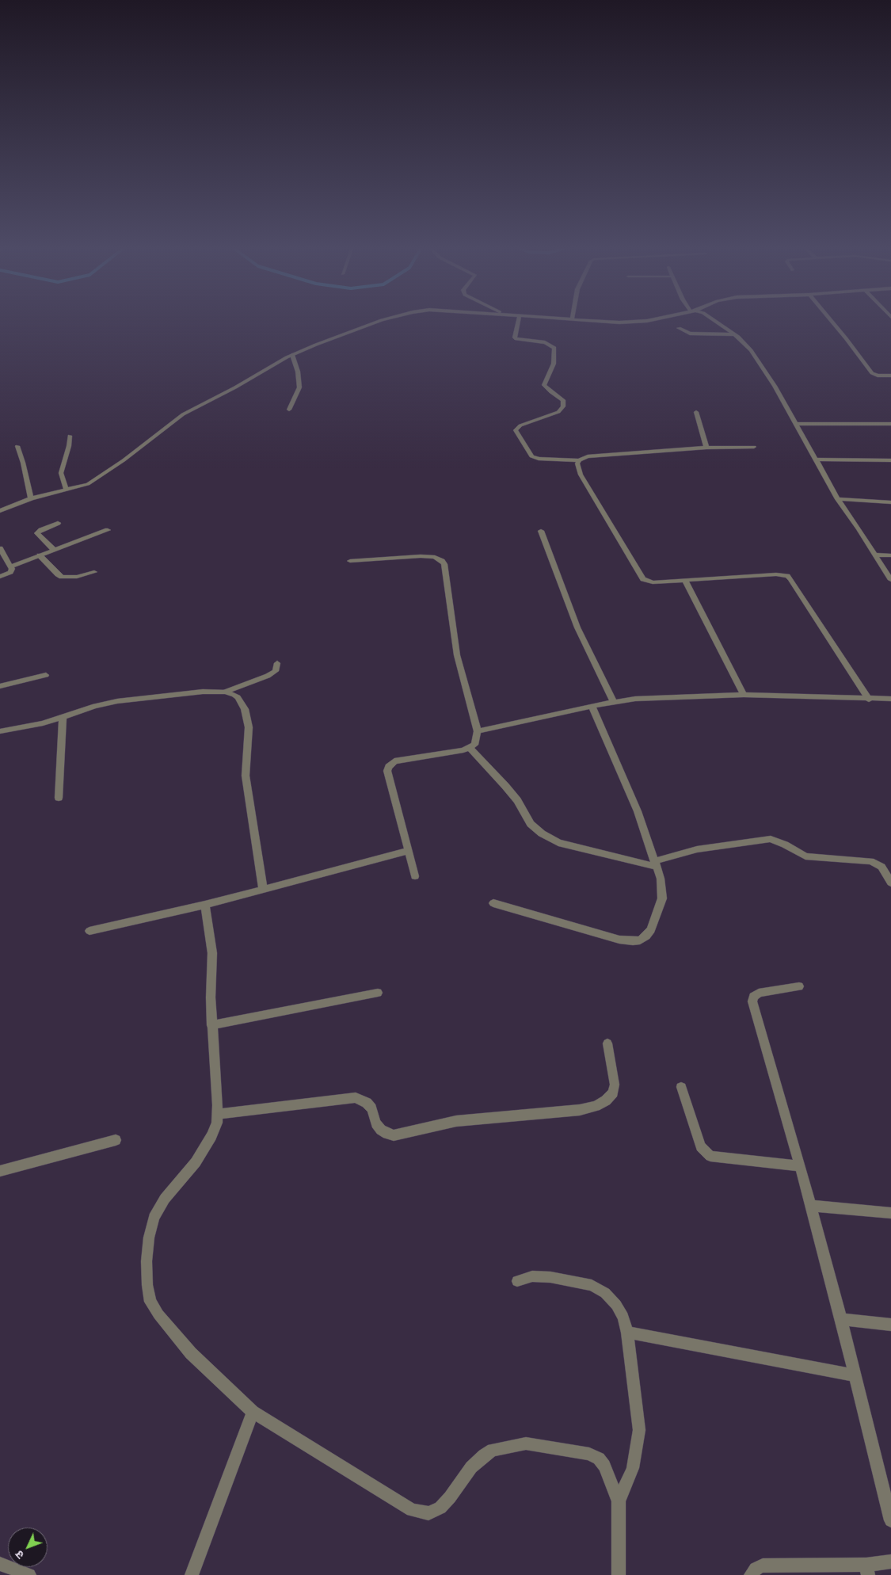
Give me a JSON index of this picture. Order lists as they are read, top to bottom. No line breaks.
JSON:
{"north":"bottom left"}
